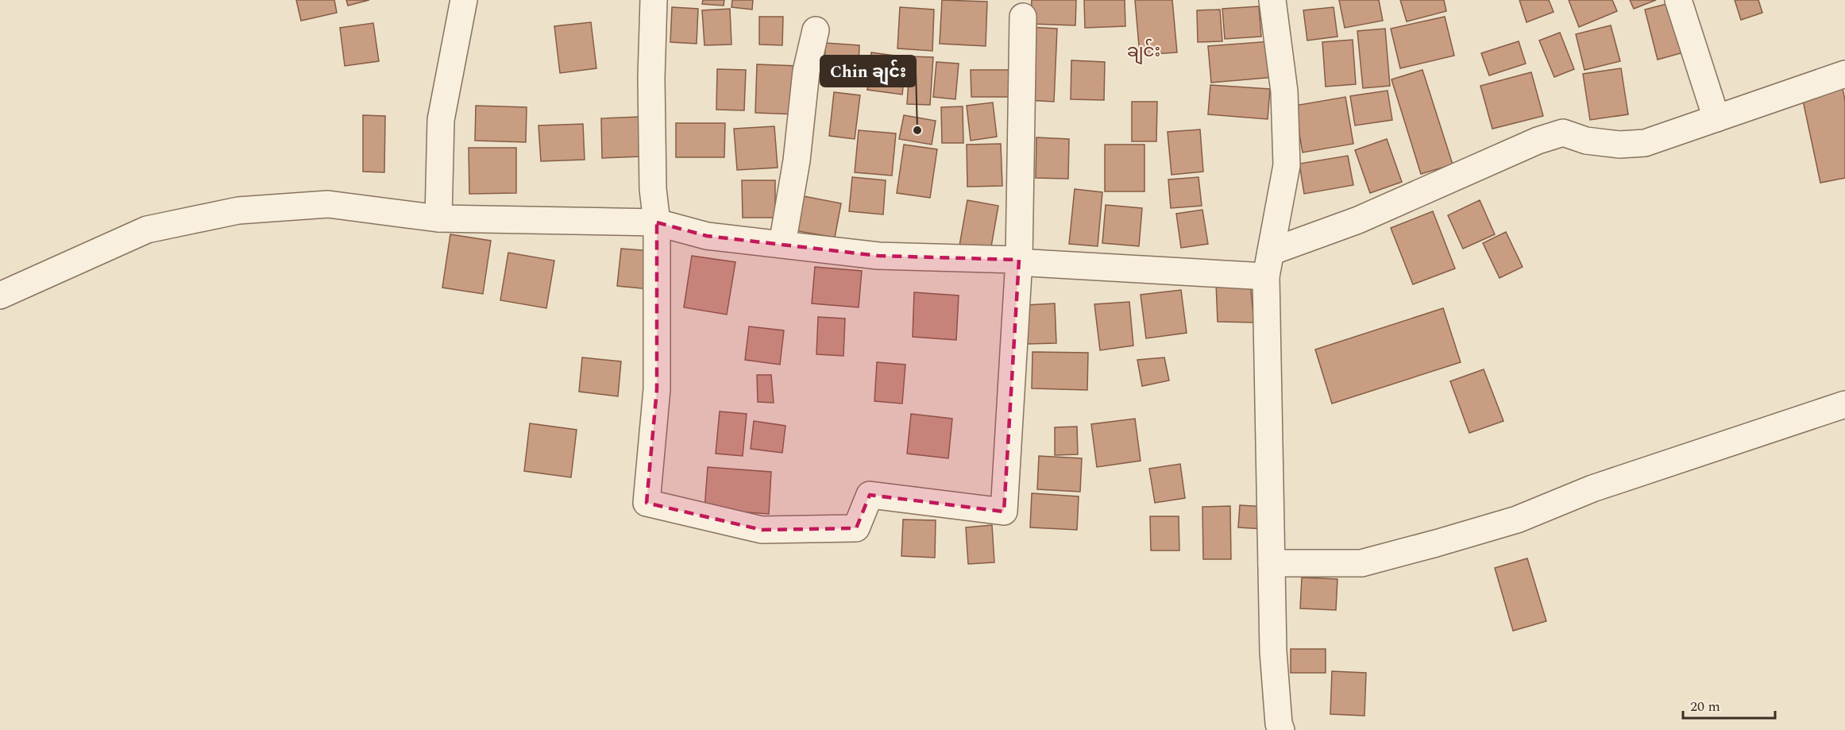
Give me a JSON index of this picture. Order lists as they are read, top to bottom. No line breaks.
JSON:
{"districts":["ချင်း"],"places":["Chin ချင်း"],"scale_bar":"20 m"}
